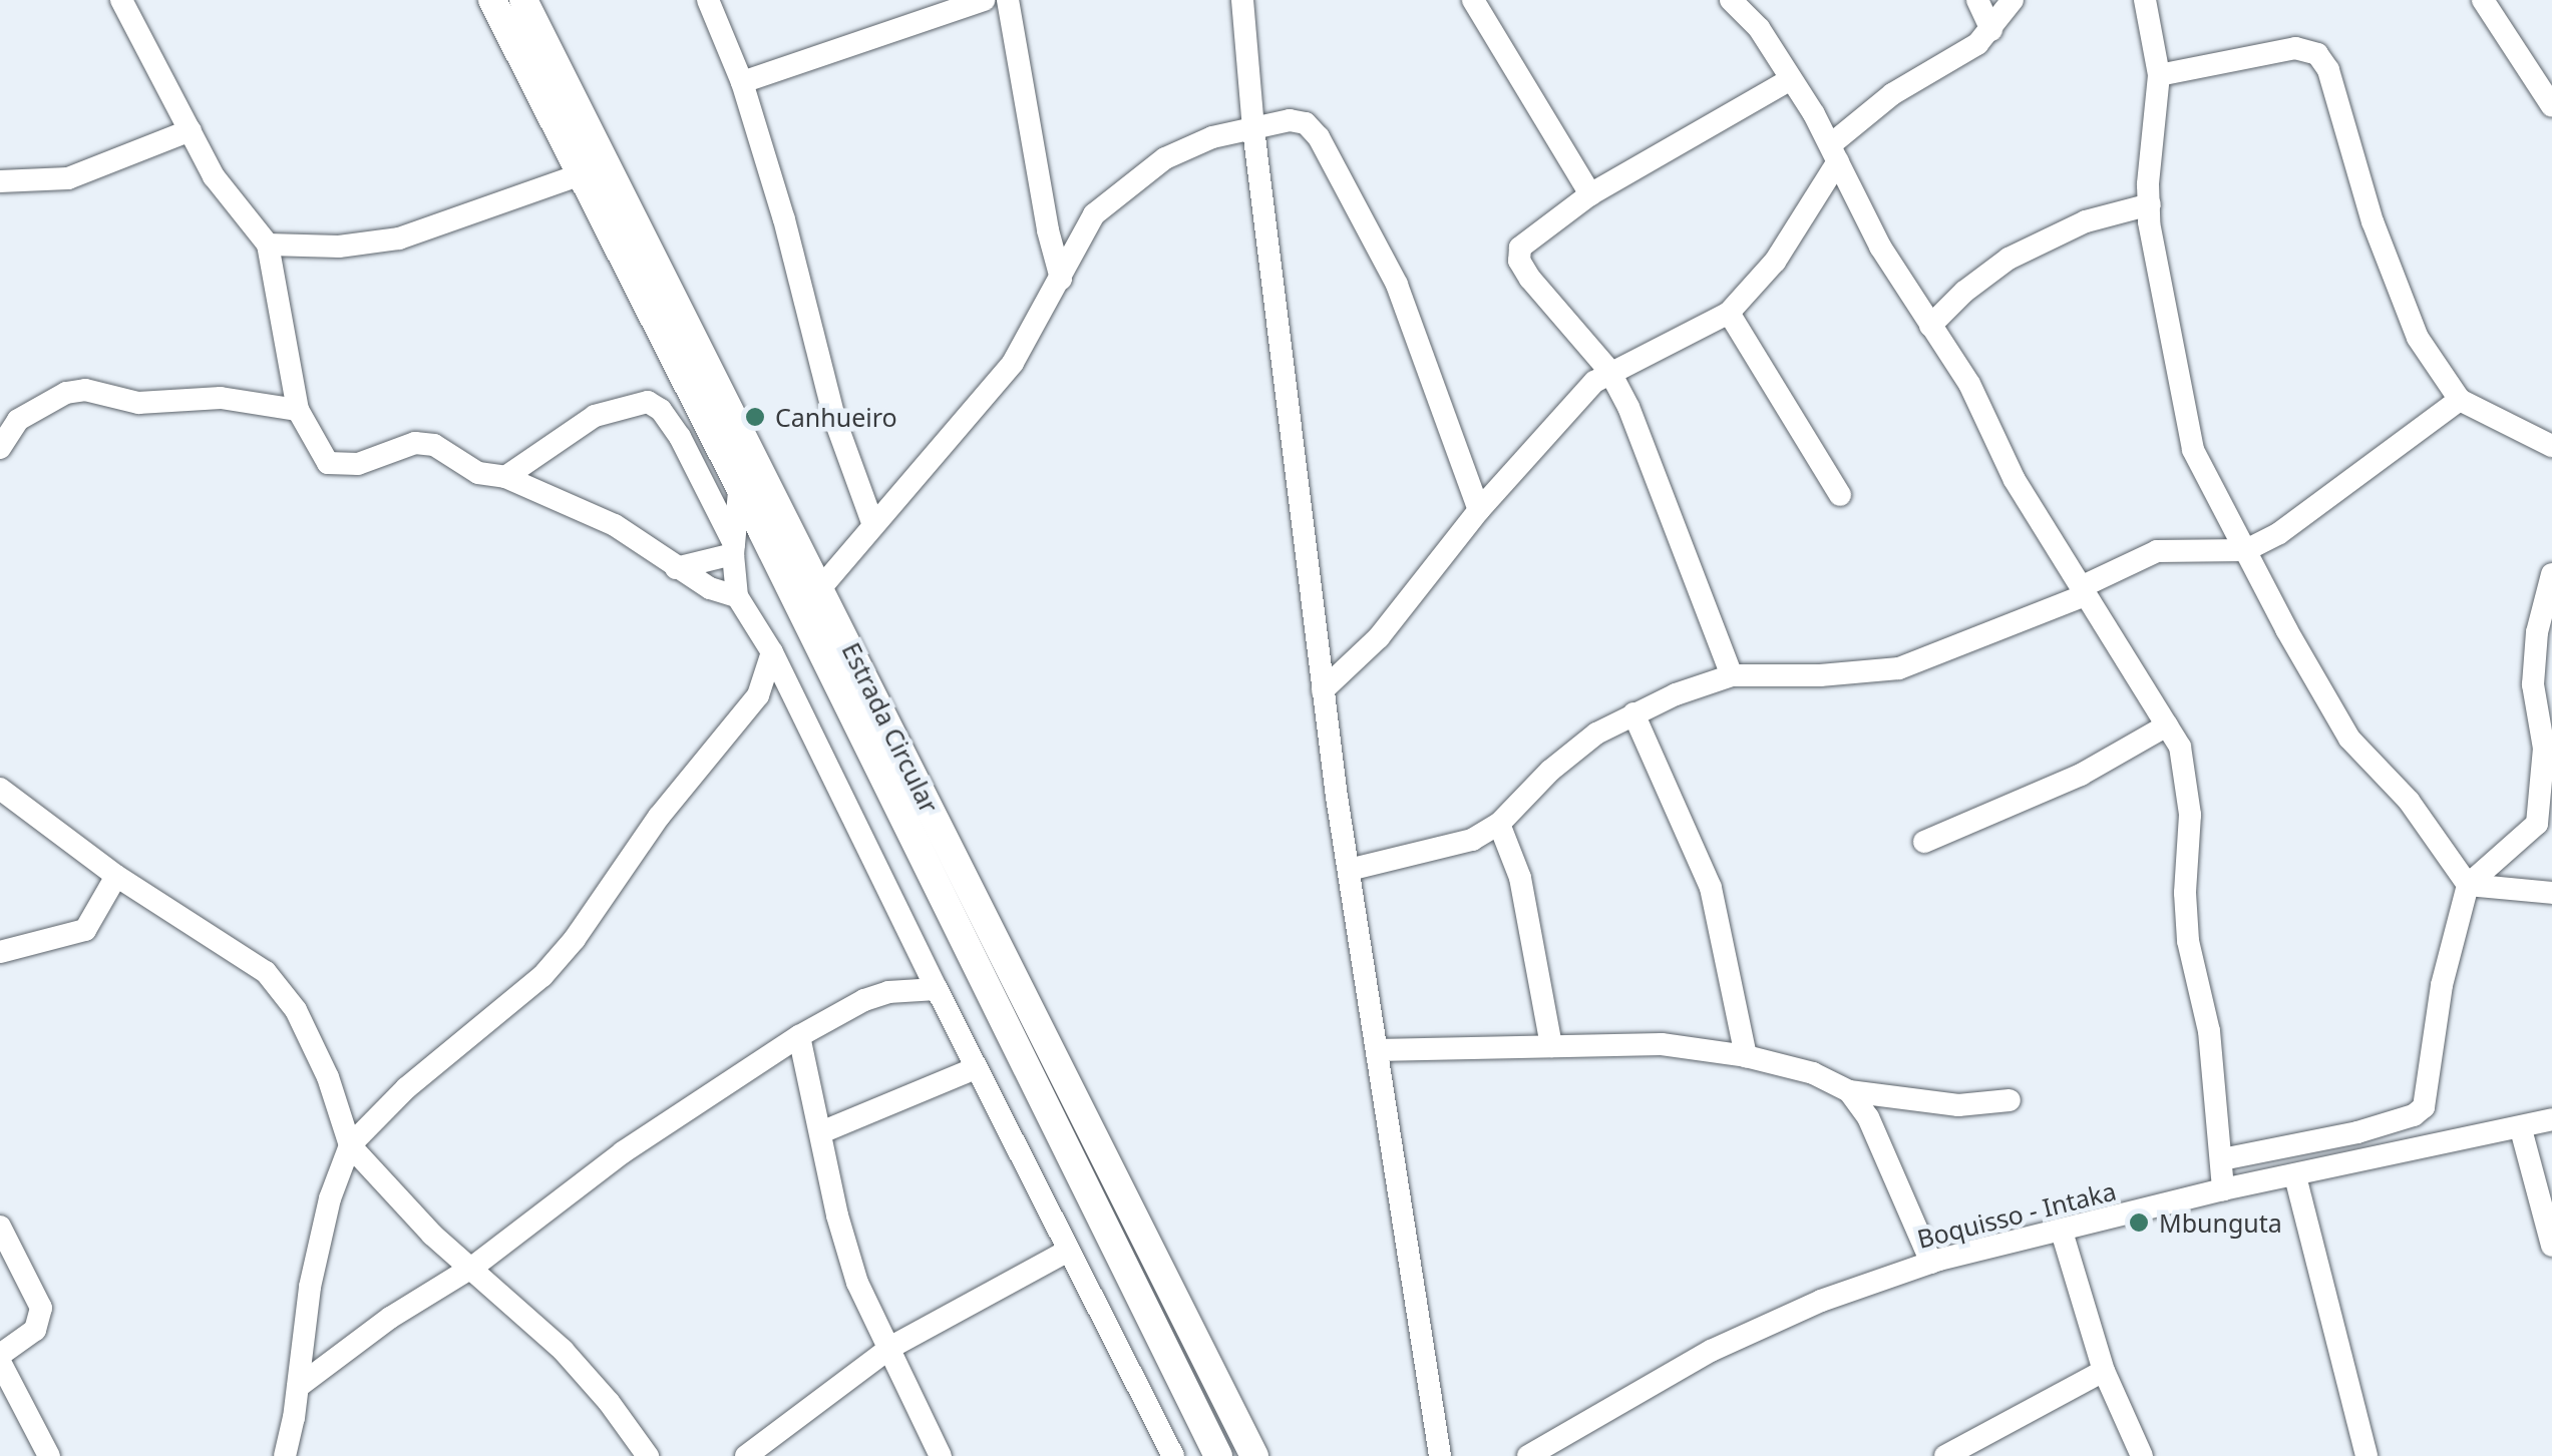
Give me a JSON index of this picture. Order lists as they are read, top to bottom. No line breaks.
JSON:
{"streets":{"main road":["Estrada Circular"],"street":["Boquisso - Intaka"]},"places":["Canhueiro","Mbunguta"]}
